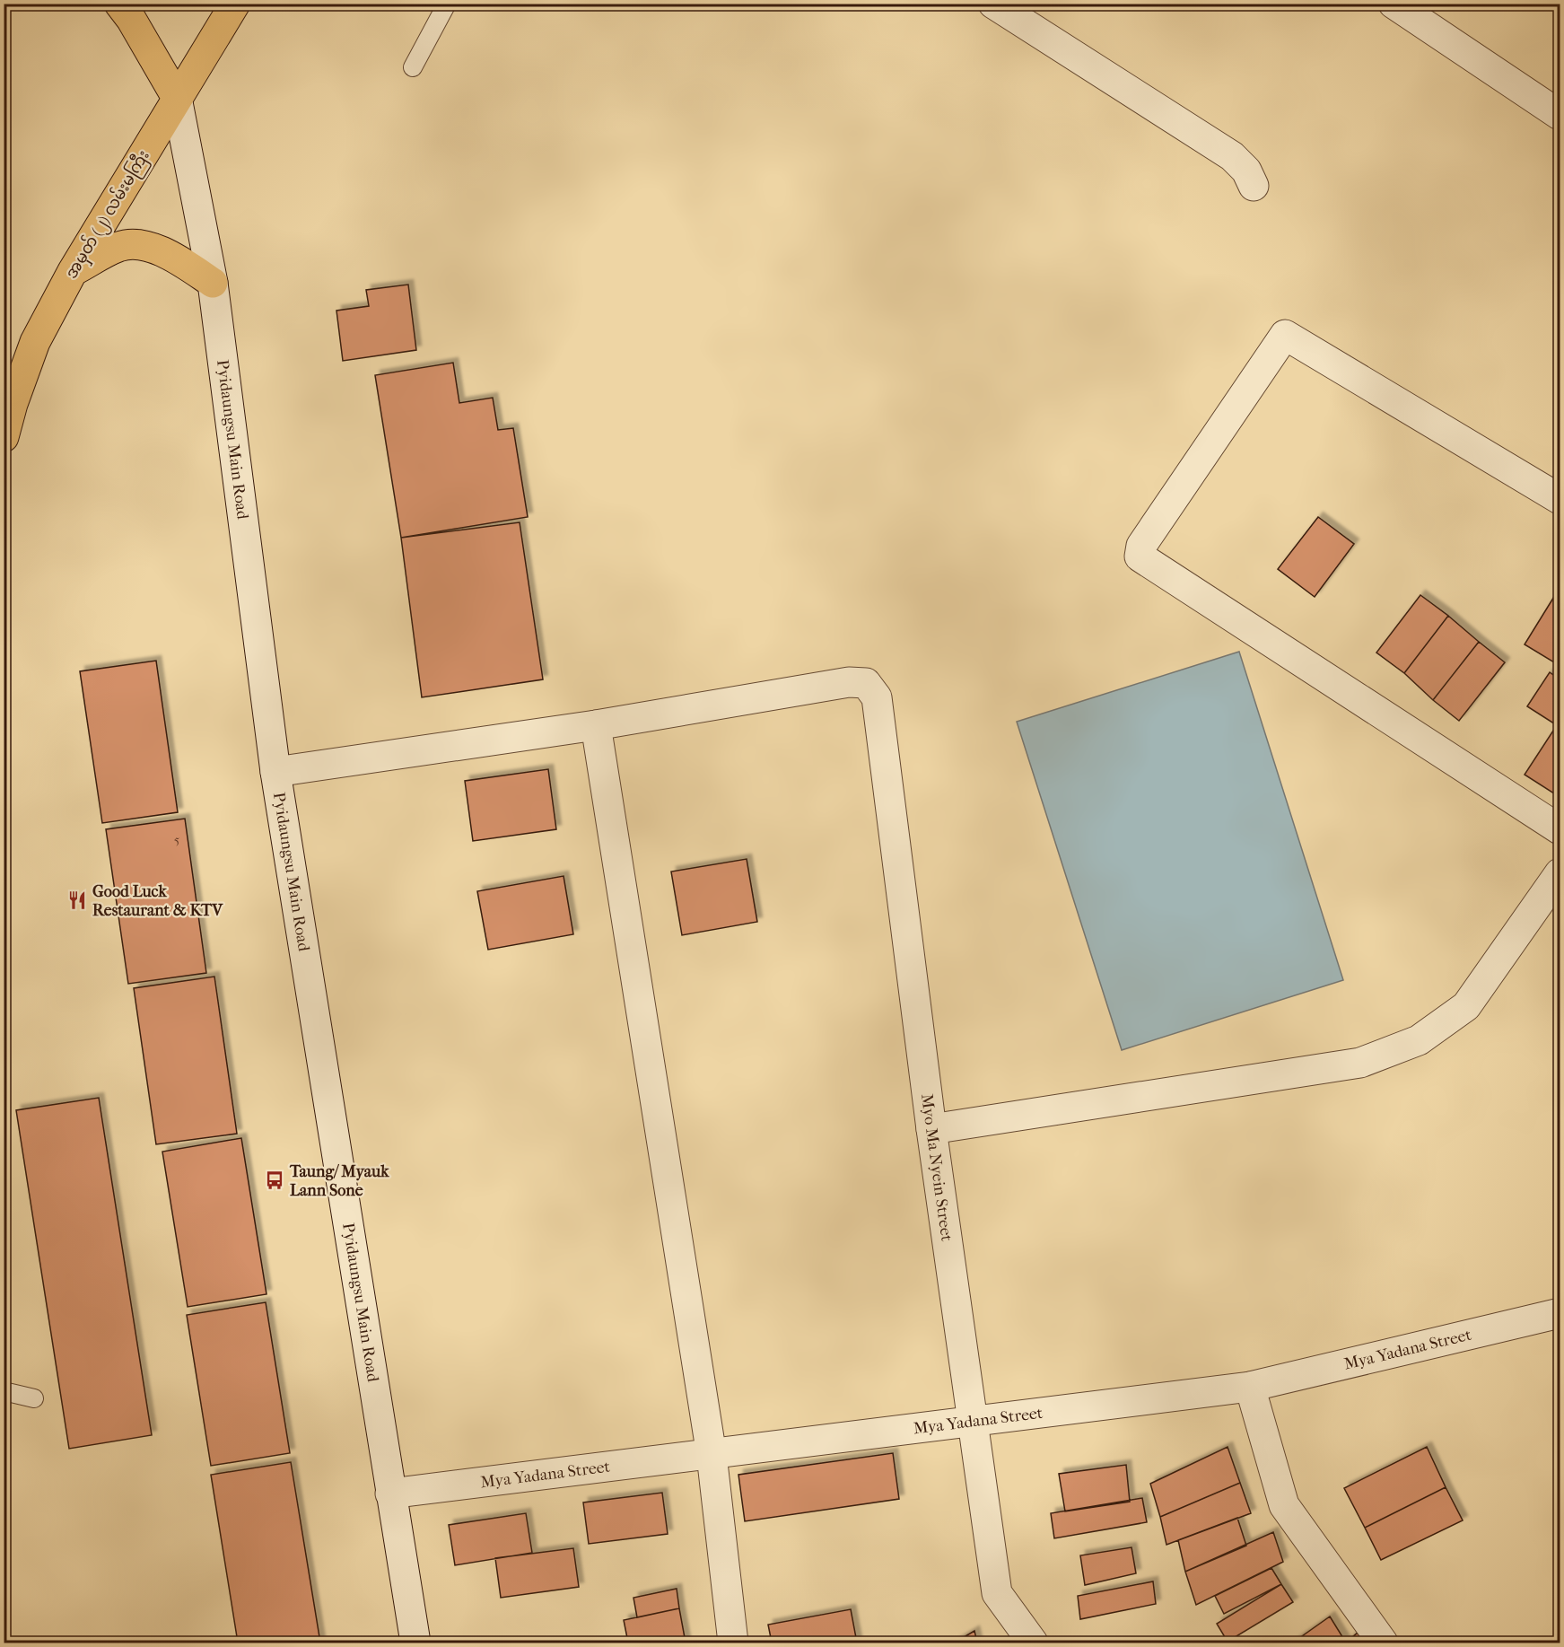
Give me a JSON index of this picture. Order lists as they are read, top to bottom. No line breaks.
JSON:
{"streets":{"main road":["အမှတ် (၂) လမ်းမကြီး"],"street":["Pyidaungsu Main Road","Myo Ma Nyein Street","Mya Yadana Street"]},"crossings":[["အမှတ် (၂) လမ်းမကြီး","Pyidaungsu Main Road"],["Pyidaungsu Main Road","Mya Yadana Street"],["Myo Ma Nyein Street","Mya Yadana Street"]],"places":{"restaurant":["Good Luck Restaurant & KTV"],"bus stop":["Taung/ Myauk Lann Sone"]},"house_numbers":["5"]}
